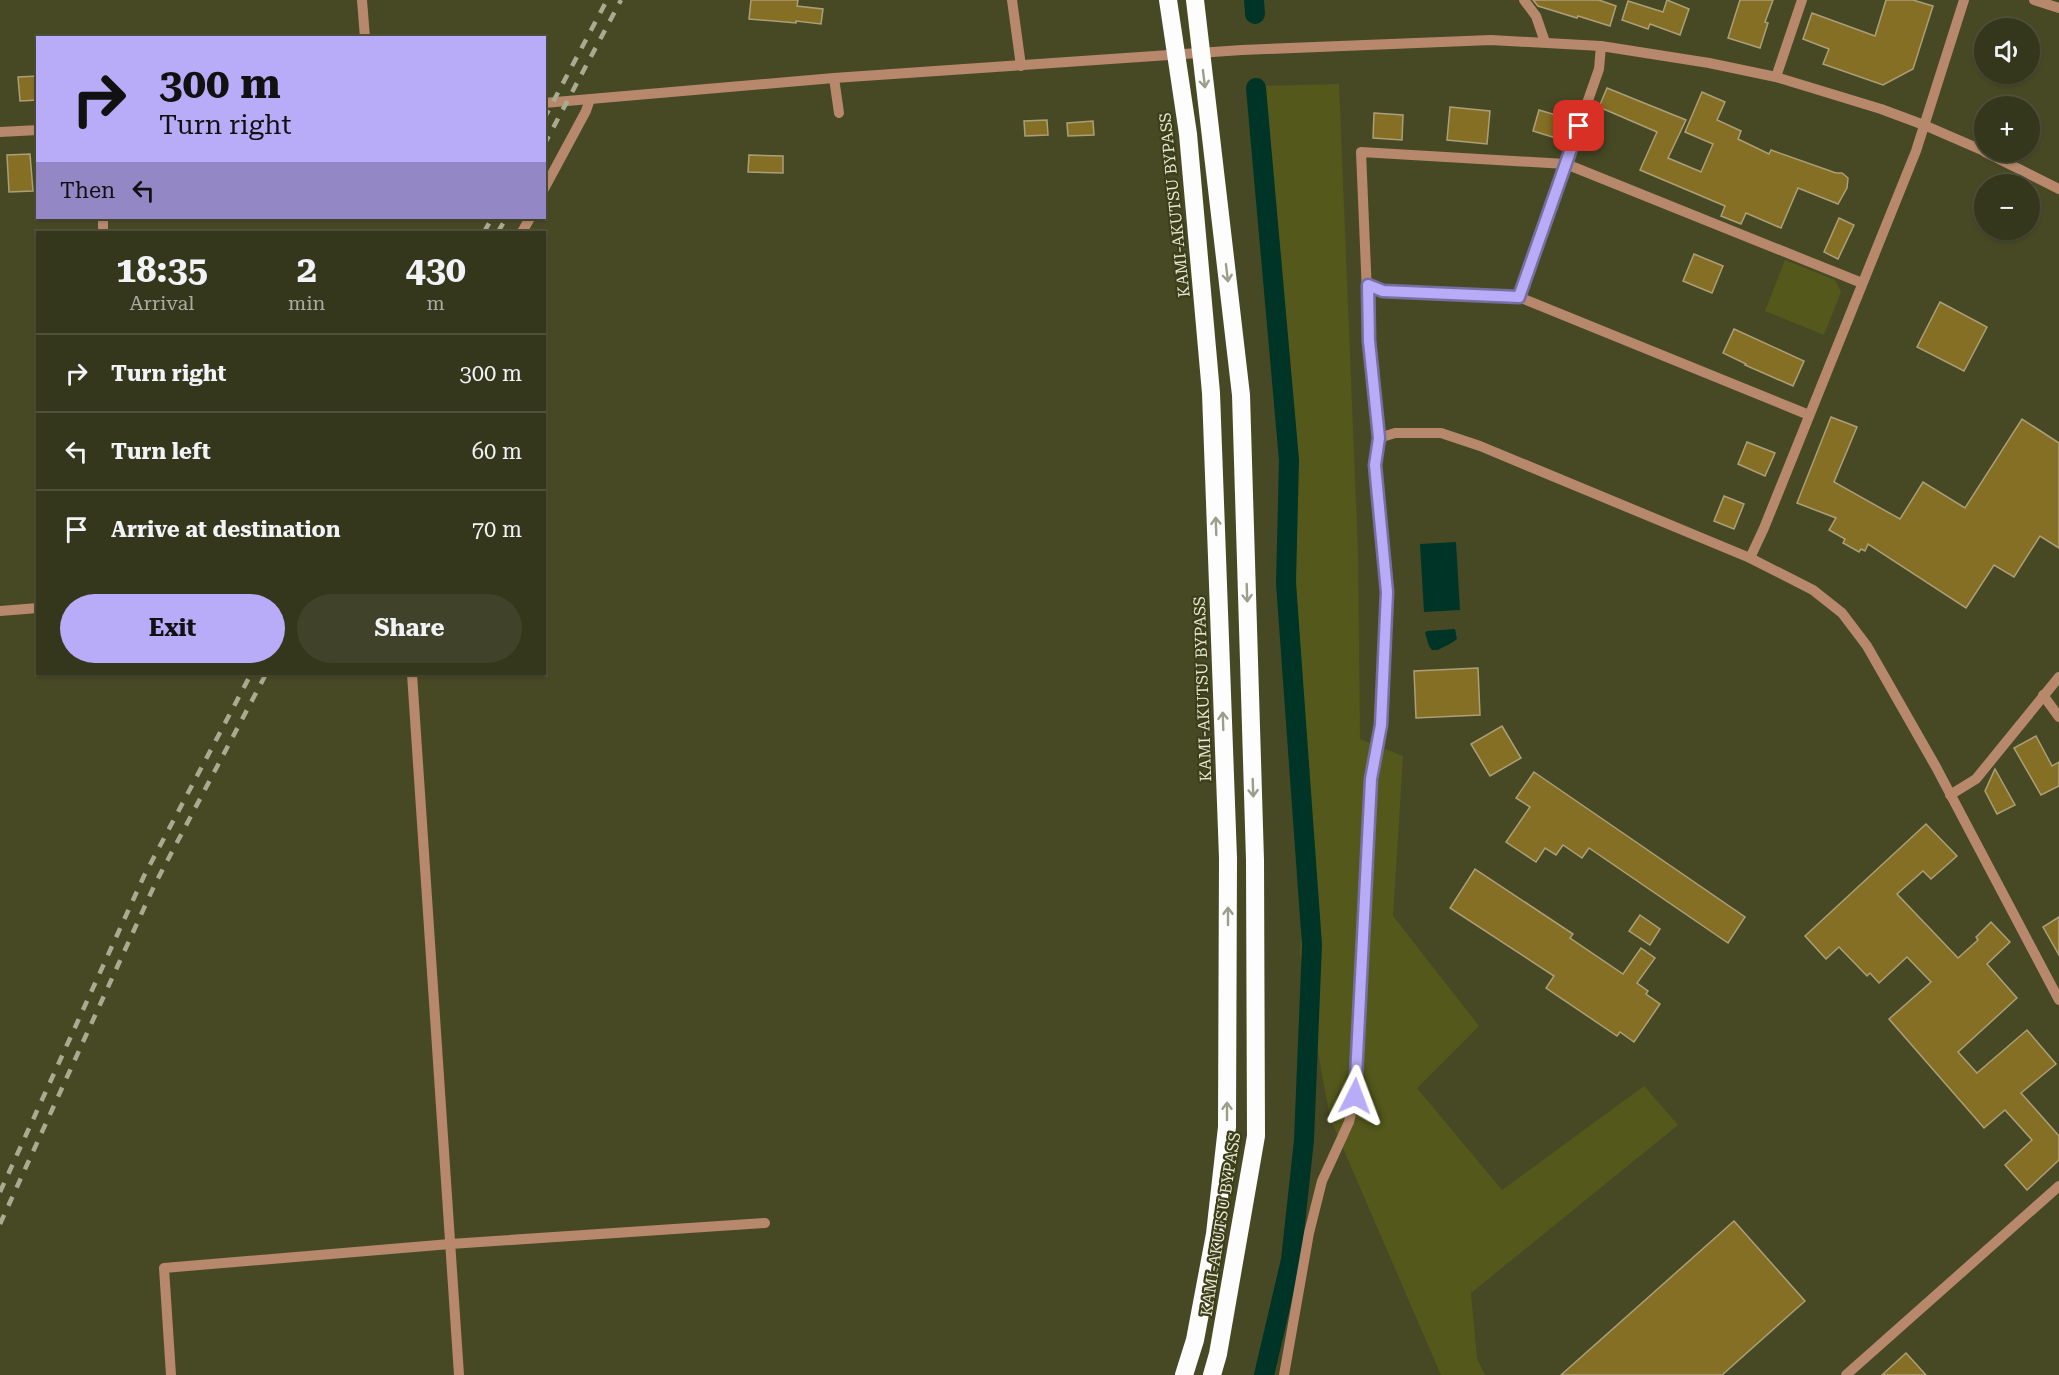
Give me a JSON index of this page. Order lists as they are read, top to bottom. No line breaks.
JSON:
{"streets":{"highway":["KAMI-AKUTSU BYPASS"]},"page":{"map_buttons":["+","−"],"turn":["300 m","Turn right"],"then":"Then","eta":["18:35","Arrival","2","min","430","m"],"list":[{"name":"Turn right","value":"300 m"},{"name":"Turn left","value":"60 m"},{"name":"Arrive at destination","value":"70 m"}],"buttons":["Exit","Share"]}}
